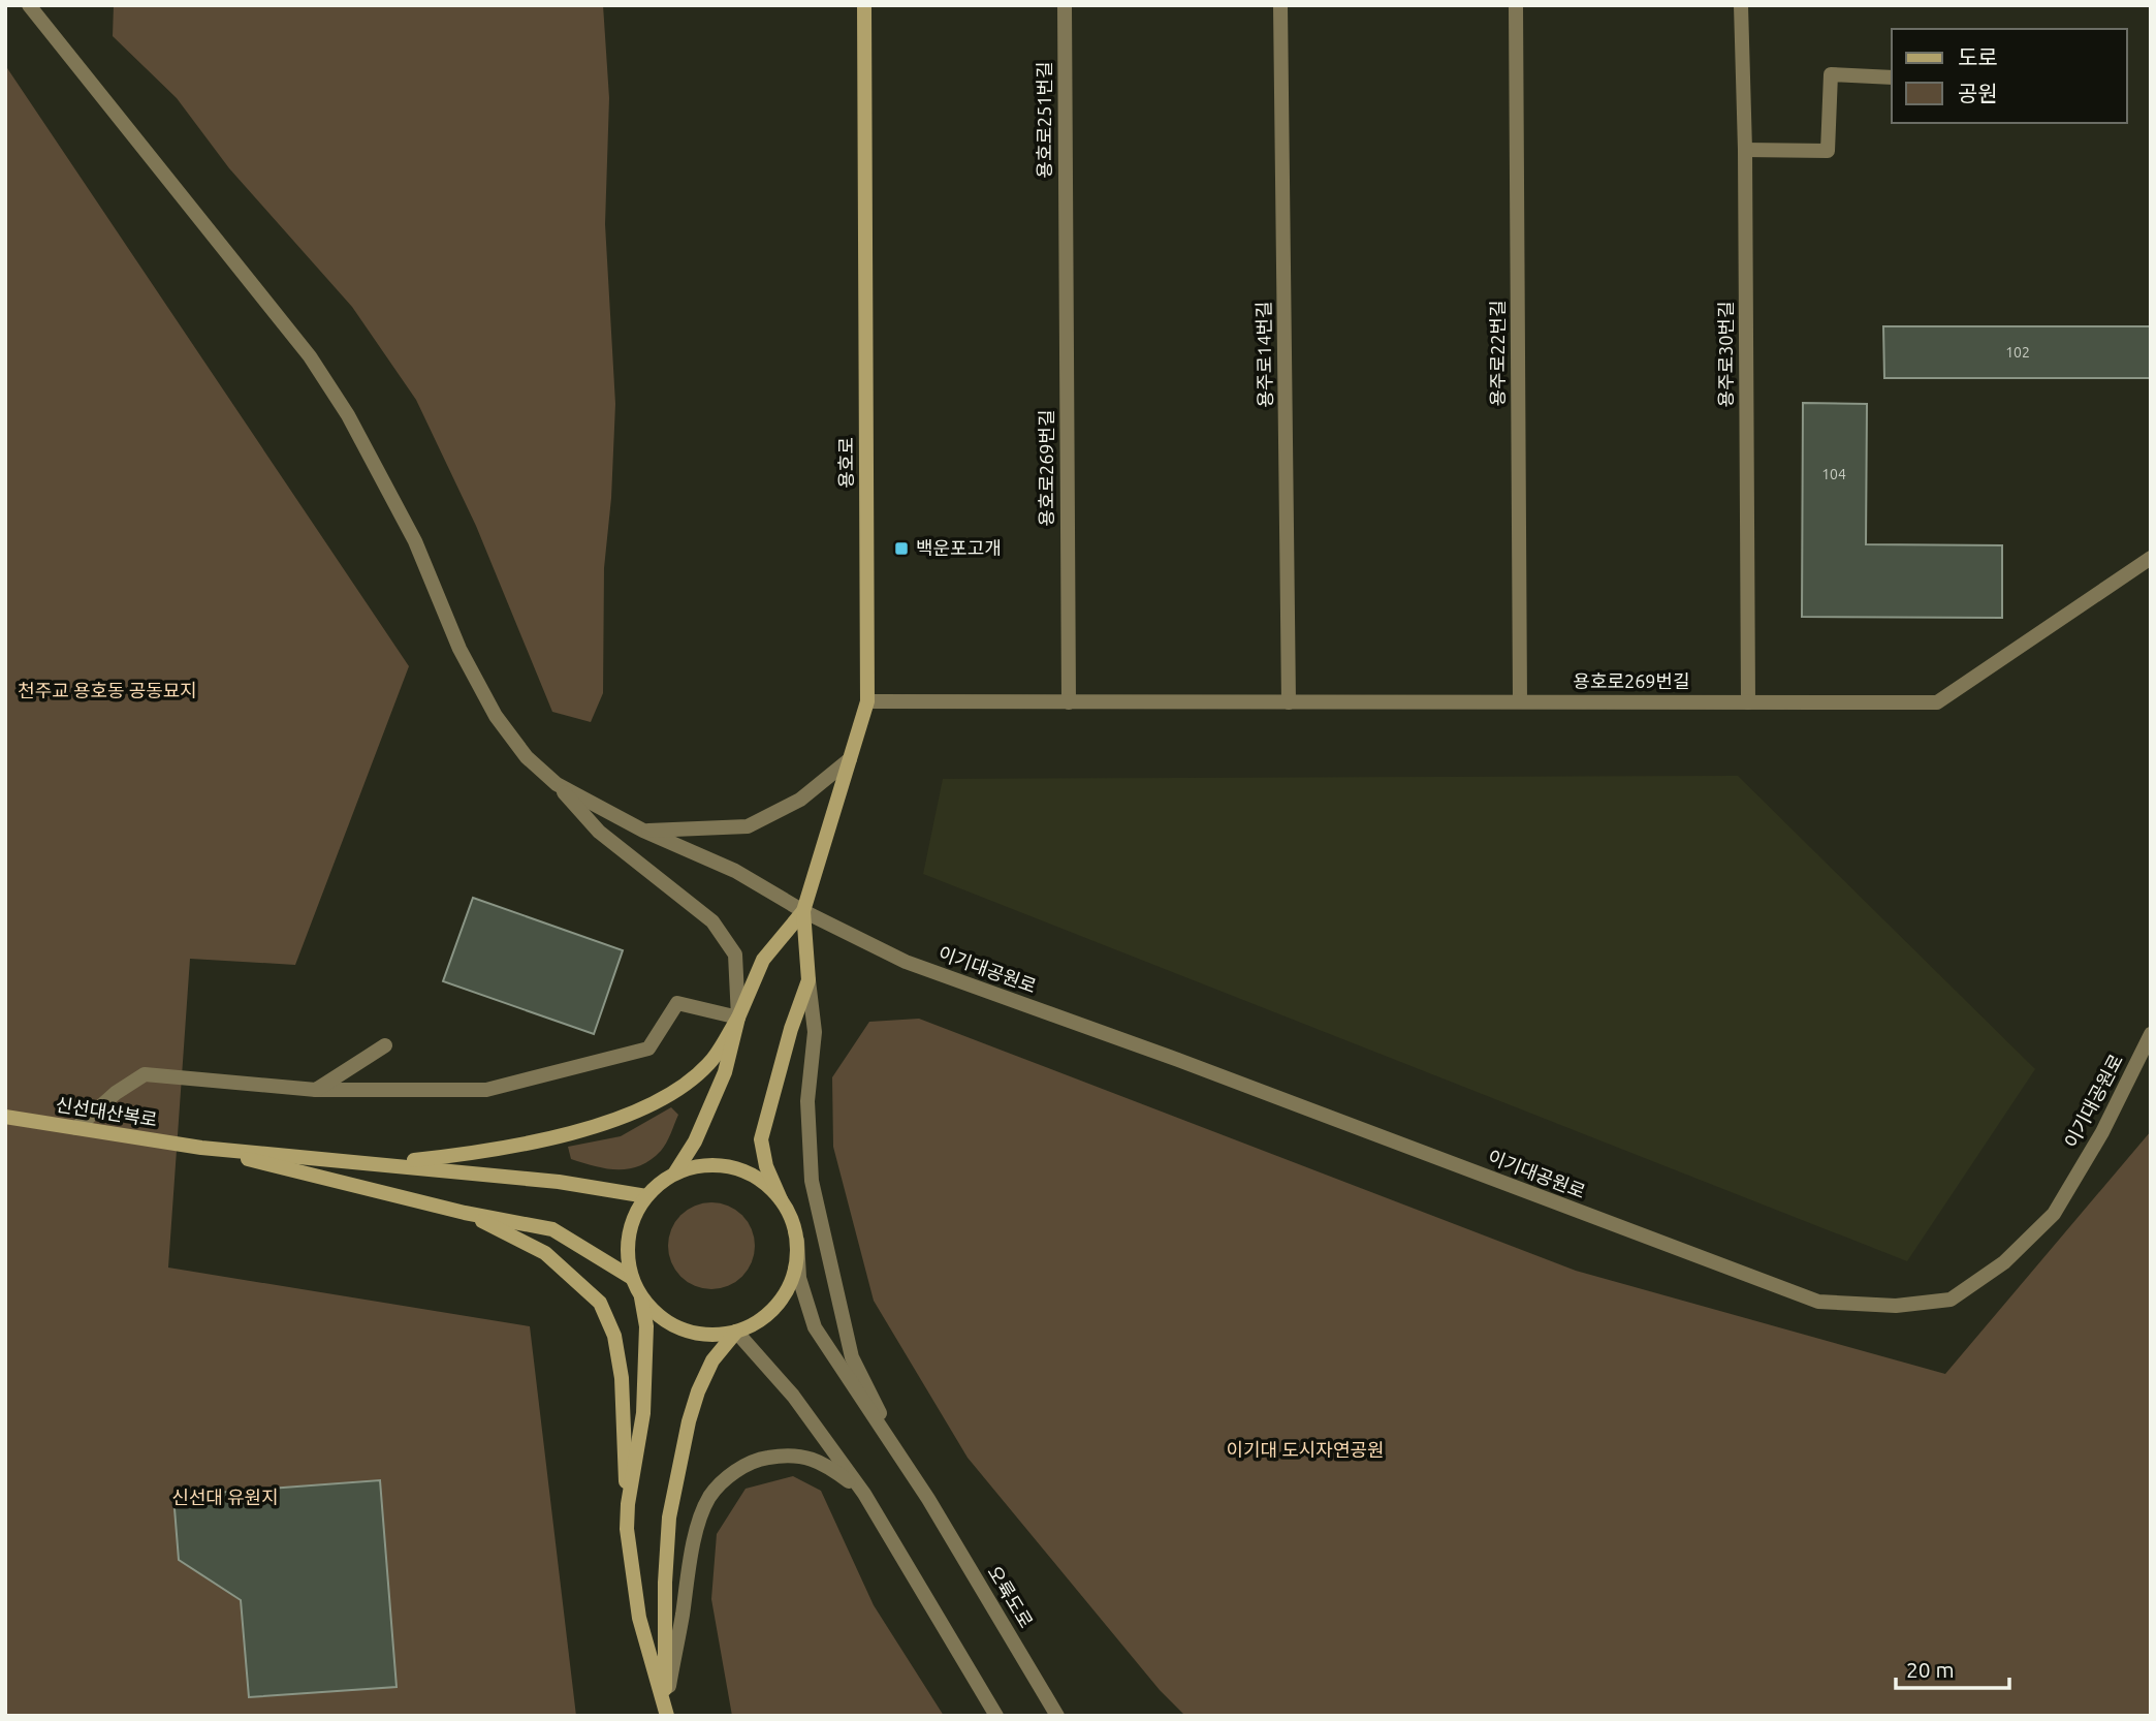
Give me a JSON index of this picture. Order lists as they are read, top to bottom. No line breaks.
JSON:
{"streets":{"main road":["용호로","신선대산복로"],"street":["용호로251번길","용주로22번길","용주로14번길","용주로30번길","용호로269번길","이기대공원로","오륙도로"]},"crossings":[["용호로251번길","용호로269번길"],["용주로22번길","용호로269번길"],["용주로14번길","용호로269번길"],["용주로30번길","용호로269번길"],["용호로","용호로269번길"],["용호로","이기대공원로"]],"parks":["천주교 용호동 공동묘지","이기대 도시자연공원","신선대 유원지"],"places":{"transit":["백운포고개"]},"house_numbers":["102","104"],"legend":["도로","공원"],"scale_bar":"20 m"}
